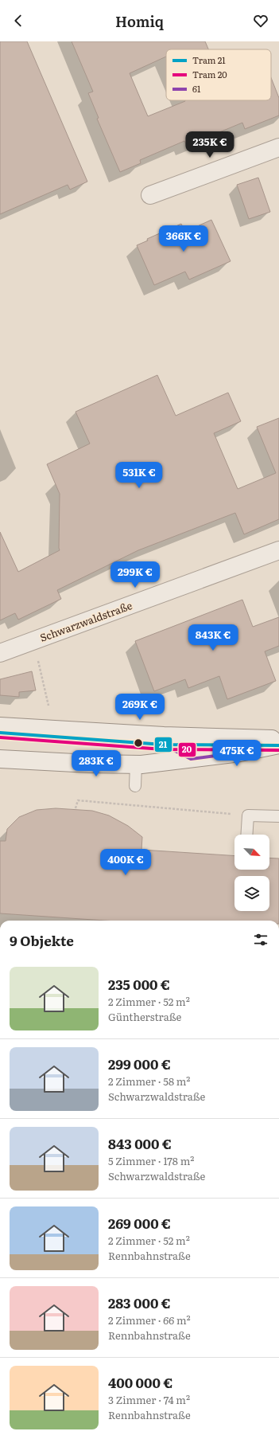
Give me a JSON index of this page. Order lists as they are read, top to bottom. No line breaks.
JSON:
{"streets":{"main road":["Schwarzwaldstraße"]},"lines":["tram line 21","transit line 61","tram line 20"],"legend":["Tram 21","Tram 20","61"],"north":"bottom right","page":{"header":"Homiq","price":["235K €","366K €","531K €","299K €","843K €","269K €","475K €","283K €","400K €"],"heading":"9 Objekte","list":[{"name":"235 000 €","note":"2 Zimmer · 52 m² · Güntherstraße"},{"name":"299 000 €","note":"2 Zimmer · 58 m² · Schwarzwaldstraße"},{"name":"843 000 €","note":"5 Zimmer · 178 m² · Schwarzwaldstraße"},{"name":"269 000 €","note":"2 Zimmer · 52 m² · Rennbahnstraße"},{"name":"283 000 €","note":"2 Zimmer · 66 m² · Rennbahnstraße"},{"name":"400 000 €","note":"3 Zimmer · 74 m² · Rennbahnstraße"}]}}
